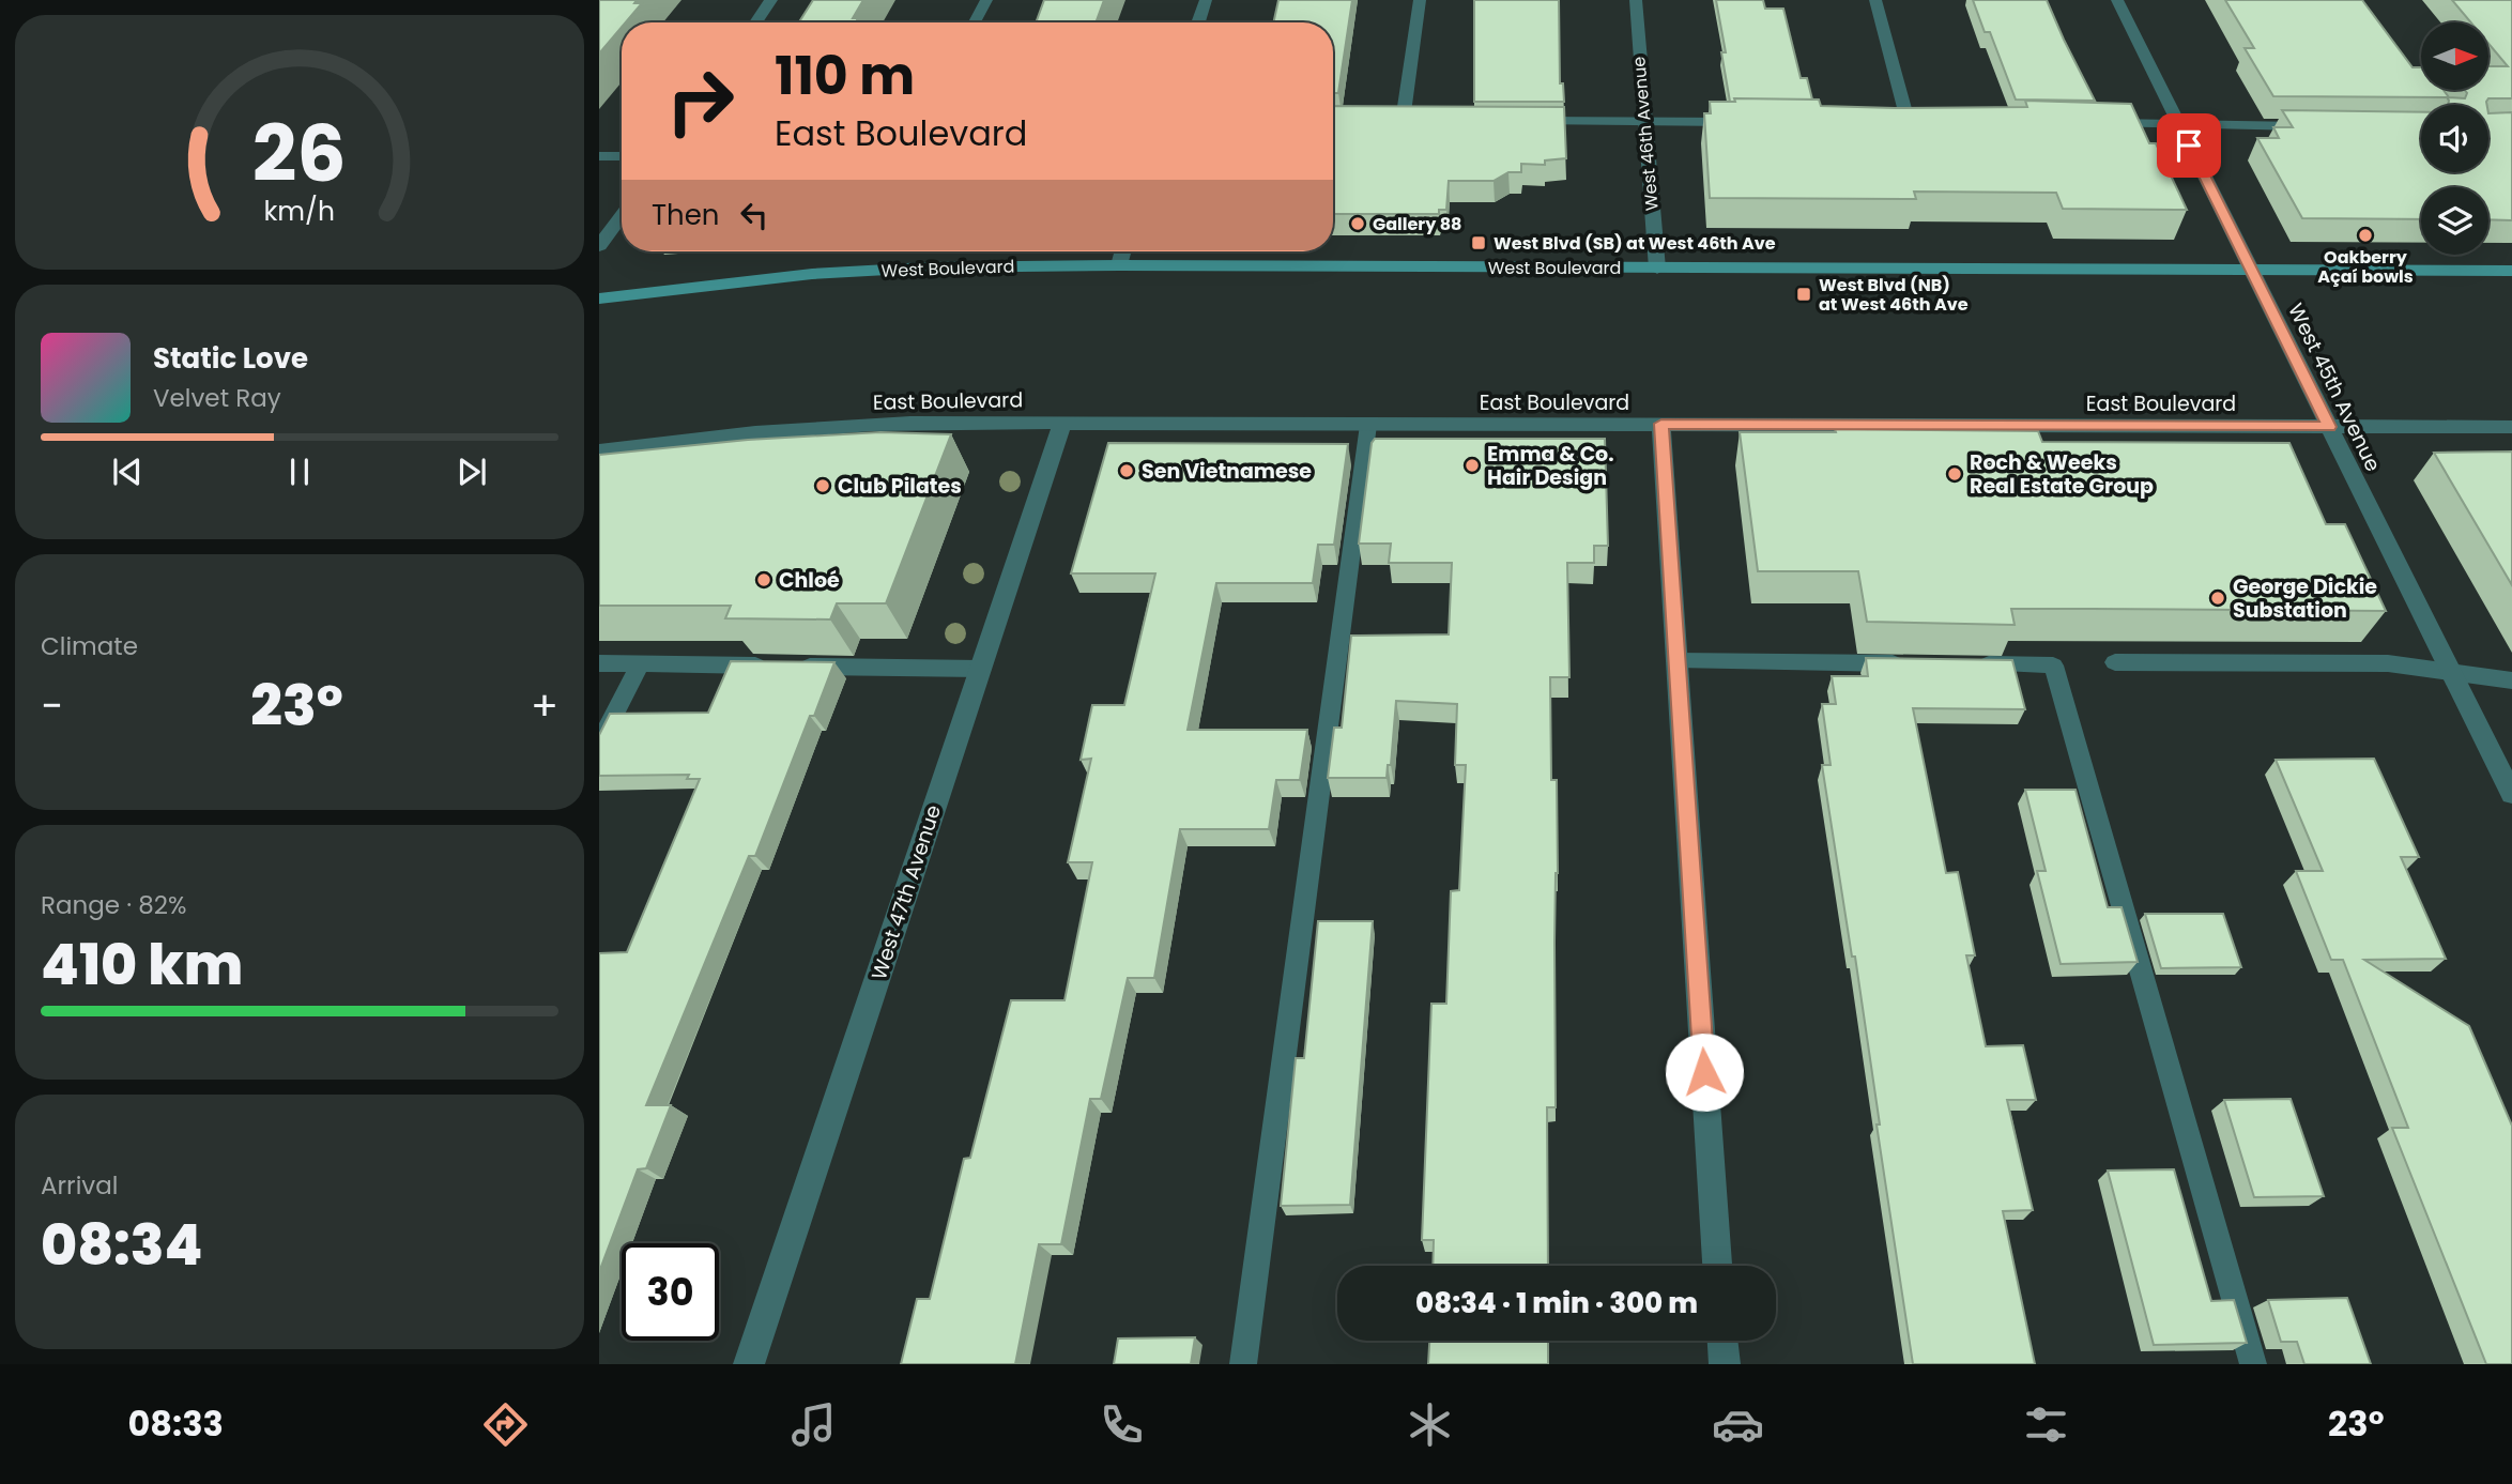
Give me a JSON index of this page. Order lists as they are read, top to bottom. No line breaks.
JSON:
{"streets":{"street":["West 46th Avenue","West Boulevard","West 45th Avenue","East Boulevard","West 47th Avenue"]},"crossings":[["West 46th Avenue","West Boulevard"],["West Boulevard","West 45th Avenue"],["West 45th Avenue","East Boulevard"],["East Boulevard","West 47th Avenue"]],"places":{"other":["Gallery 88","Oakberry Açaí bowls","Emma & Co. Hair Design","Sen Vietnamese","Roch & Weeks Real Estate Group","Club Pilates","Chloé","George Dickie Substation"],"transit":["West Blvd (SB) at West 46th Ave","West Blvd (NB) at West 46th Ave"]},"north":"right","page":{"turn":["110 m","East Boulevard"],"then":"Then","song":["Static Love","Velvet Ray"],"tile":["Climate",["Range · 82%","410 km"],["Arrival","08:34"]],"heat":["−","23°","+"],"limit":"30","trip":"08:34 · 1 min · 300 m","tabs":["08:33","23°"],"gauge":["26","km/h"]}}
